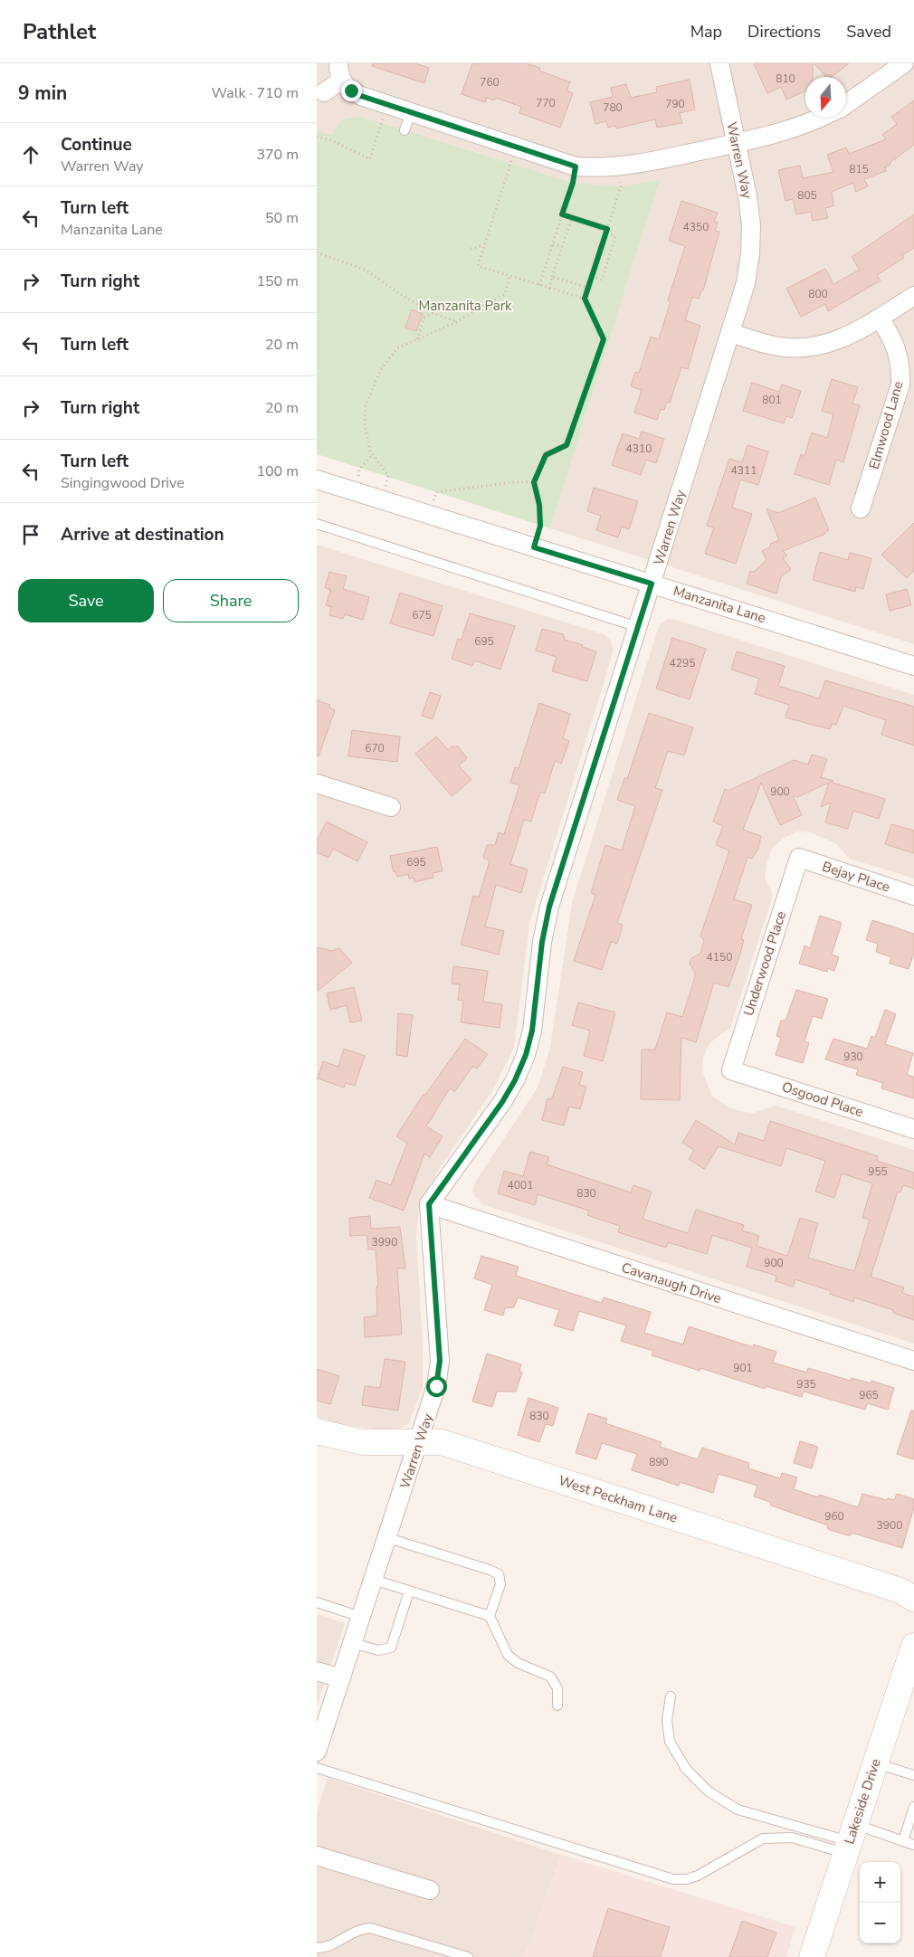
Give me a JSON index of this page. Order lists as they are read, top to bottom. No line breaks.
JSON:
{"streets":{"street":["Warren Way","Elmwood Lane","Manzanita Lane","Bejay Place","Underwood Place","Osgood Place","Cavanaugh Drive","West Peckham Lane","Lakeside Drive"]},"crossings":[["Warren Way","Manzanita Lane"],["Warren Way","Cavanaugh Drive"],["Warren Way","West Peckham Lane"],["Bejay Place","Underwood Place"],["Underwood Place","Osgood Place"]],"parks":["Manzanita Park"],"house_numbers":["810","760","770","790","780","815","805","4350","800","801","4310","4311","675","695","4295","670","900","695","4150","930","955","4001","830","3990","900","901","935","965","830","890","960","3900"],"north":"bottom","page":{"header":"Pathlet","nav":["Map","Directions","Saved"],"heading":["9 min","Walk · 710 m"],"list":[["Continue","Warren Way","370 m"],["Turn left","Manzanita Lane","50 m"],["Turn right","150 m"],["Turn left","20 m"],["Turn right","20 m"],["Turn left","Singingwood Drive","100 m"],"Arrive at destination"],"buttons":["Save","Share"],"map_buttons":["+","−"]}}
